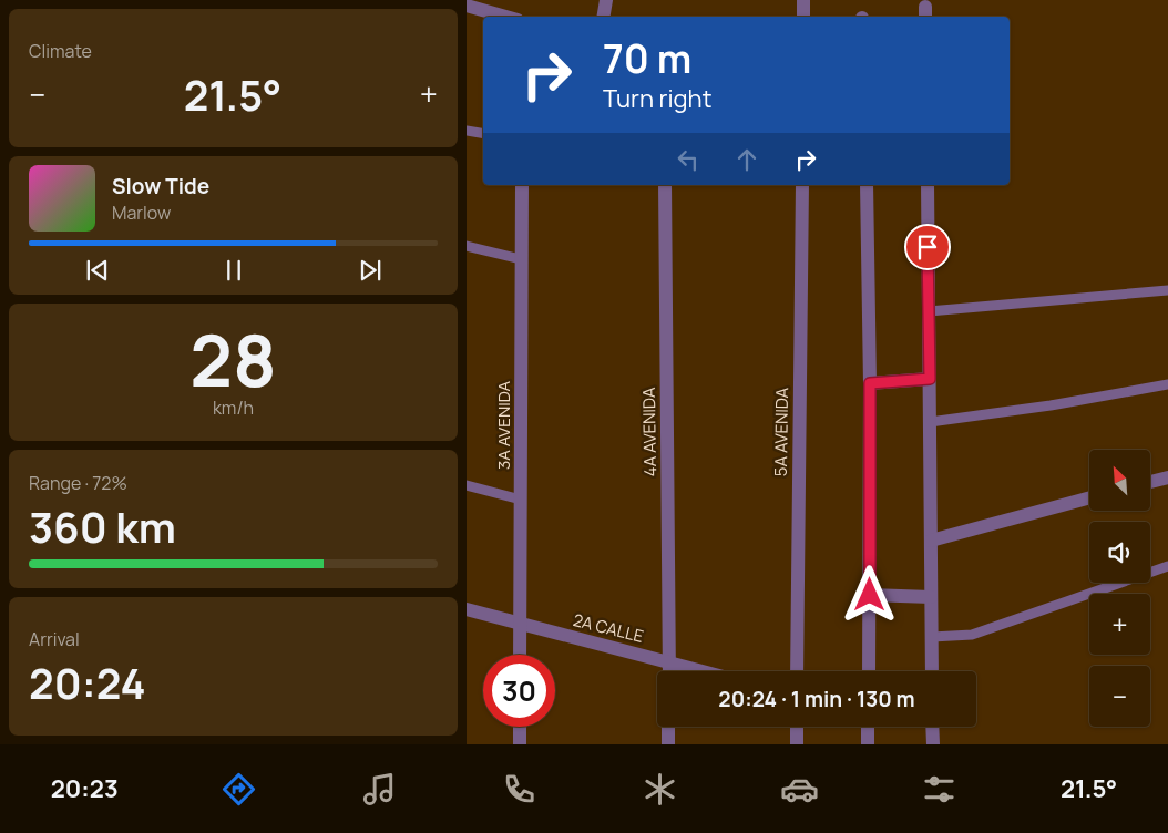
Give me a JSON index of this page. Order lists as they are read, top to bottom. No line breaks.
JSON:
{"streets":{"street":["3A AVENIDA","4A AVENIDA","5A AVENIDA","2A CALLE"]},"crossings":[["3A AVENIDA","2A CALLE"],["4A AVENIDA","2A CALLE"]],"north":"top left","page":{"tile":["Climate",["28","km/h"],["Range · 72%","360 km"],["Arrival","20:24"]],"turn":["70 m","Turn right"],"heat":["−","21.5°","+"],"song":["Slow Tide","Marlow"],"map_buttons":["+","−"],"limit":"30","trip":"20:24 · 1 min · 130 m","tabs":["20:23","21.5°"]}}
